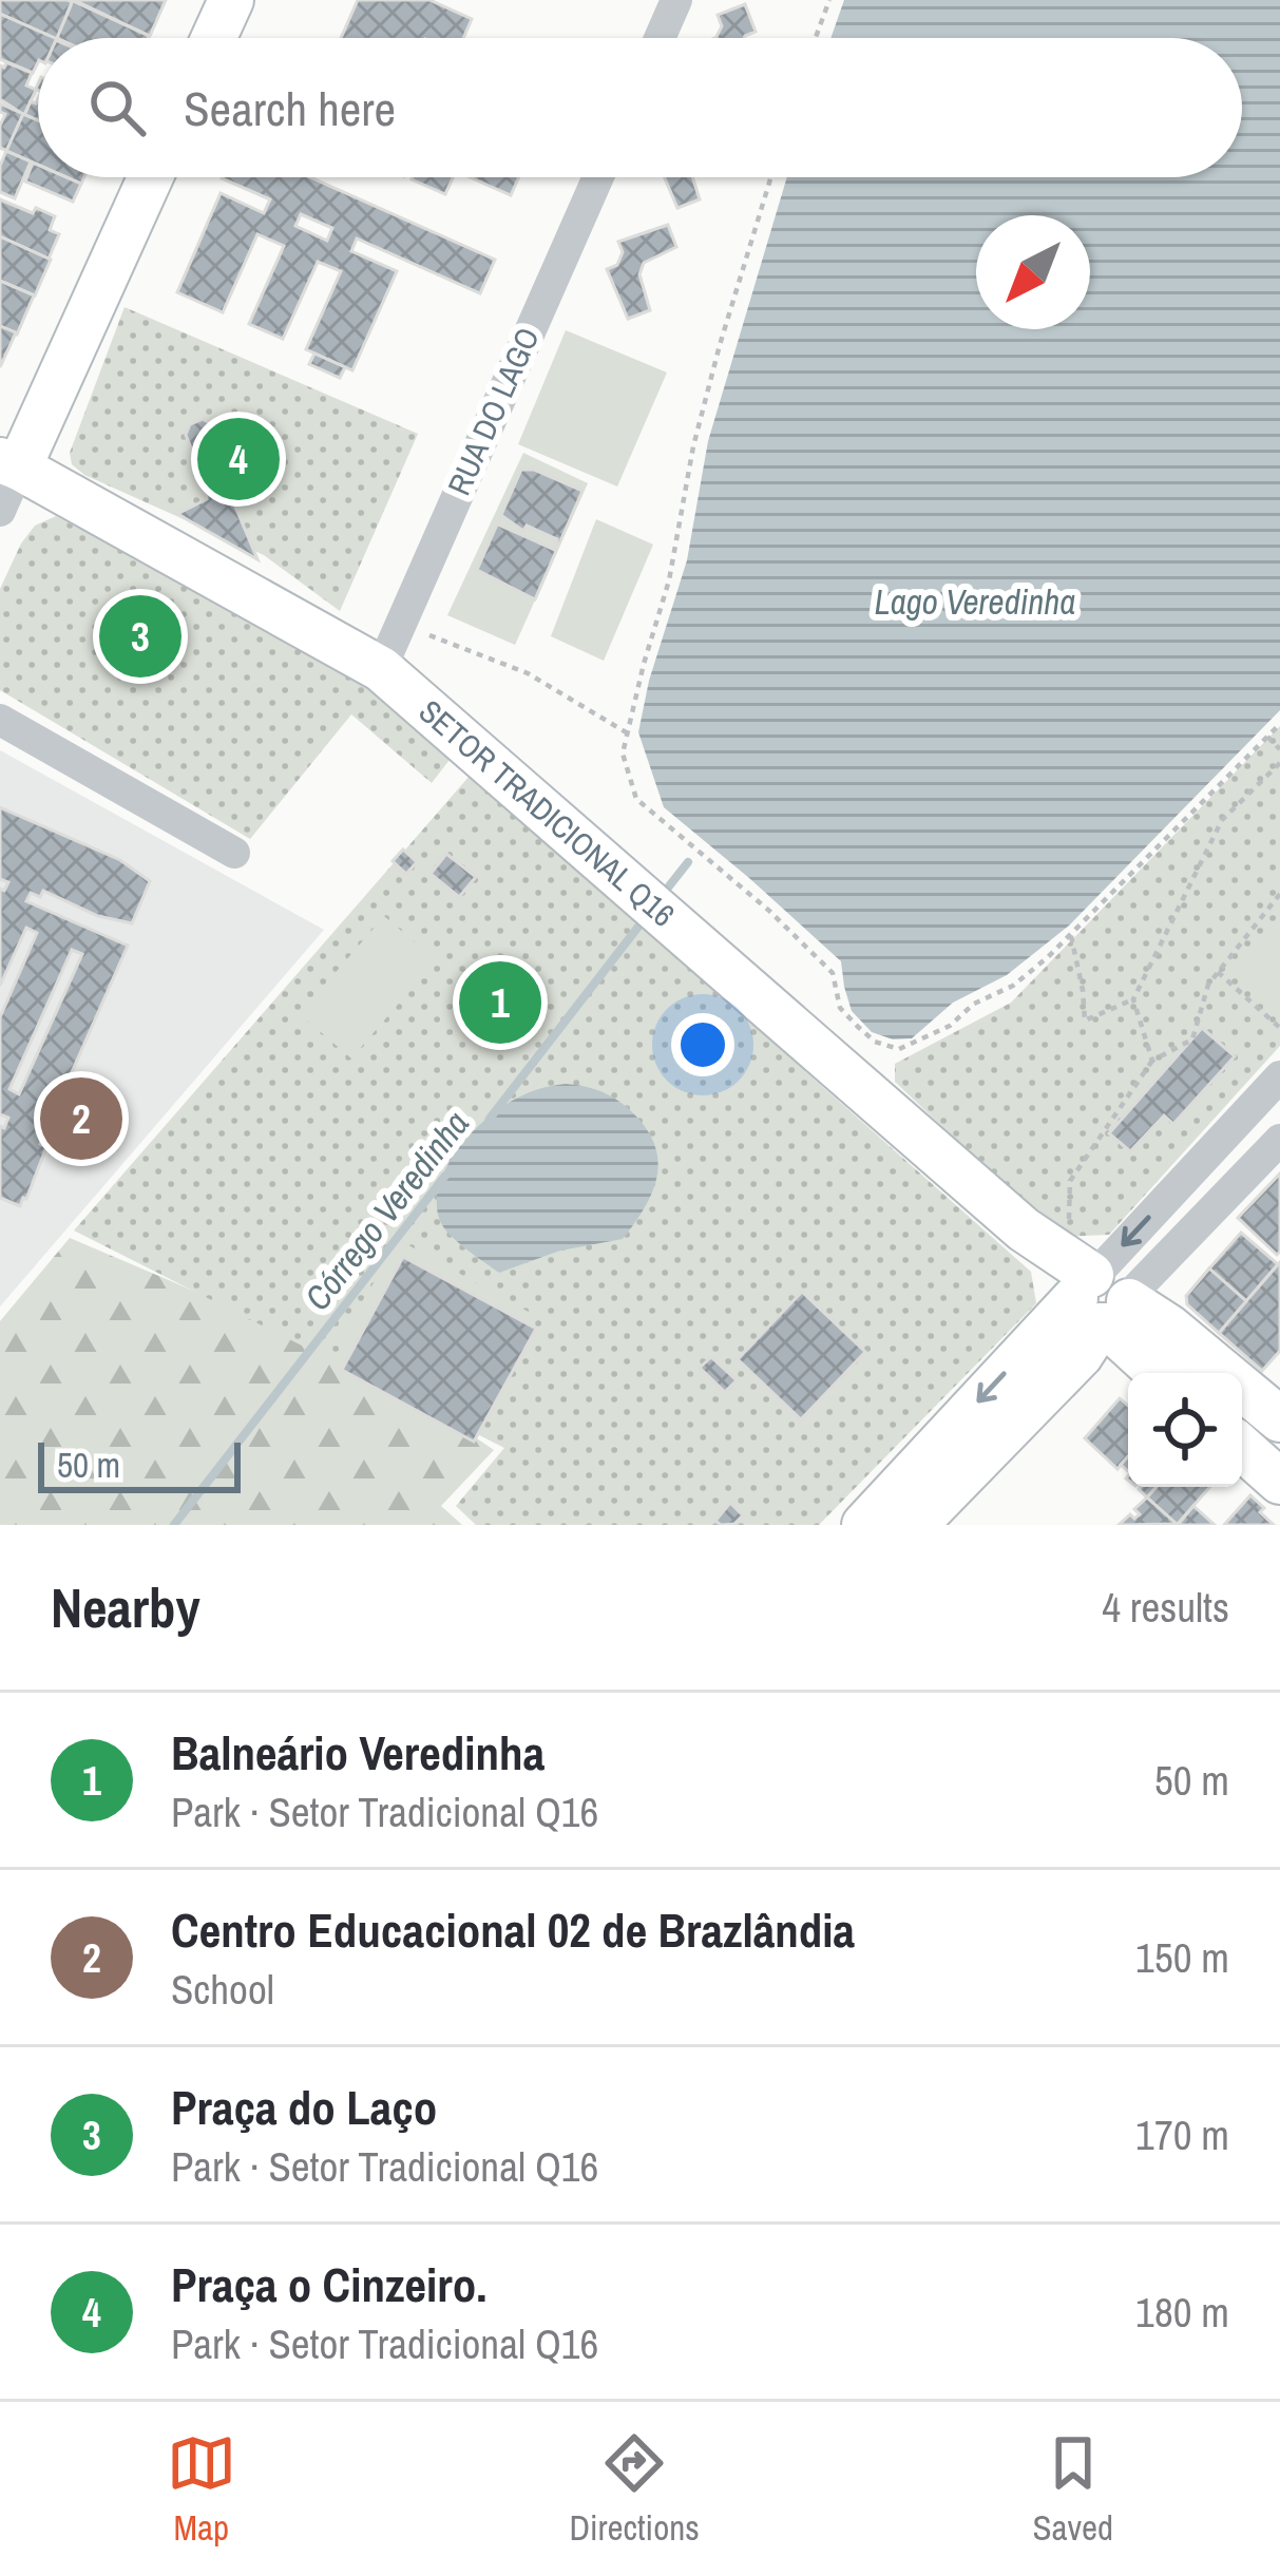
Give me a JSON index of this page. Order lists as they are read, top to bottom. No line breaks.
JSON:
{"streets":{"street":["RUA DO LAGO","SETOR TRADICIONAL Q16"]},"crossings":[["RUA DO LAGO","SETOR TRADICIONAL Q16"]],"water":["Lago Veredinha","Córrego Veredinha"],"scale_bar":"50 m","north":"bottom left","page":{"search":"Search here","pins":["4","3","1","2"],"scale":"50 m","heading":["Nearby","4 results"],"list":[{"mark":"1","name":"Balneário Veredinha","note":"Park · Setor Tradicional Q16","value":"50 m"},{"mark":"2","name":"Centro Educacional 02 de Brazlândia","note":"School","value":"150 m"},{"mark":"3","name":"Praça do Laço","note":"Park · Setor Tradicional Q16","value":"170 m"},{"mark":"4","name":"Praça o Cinzeiro.","note":"Park · Setor Tradicional Q16","value":"180 m"}],"nav":["Map","Directions","Saved"]}}
